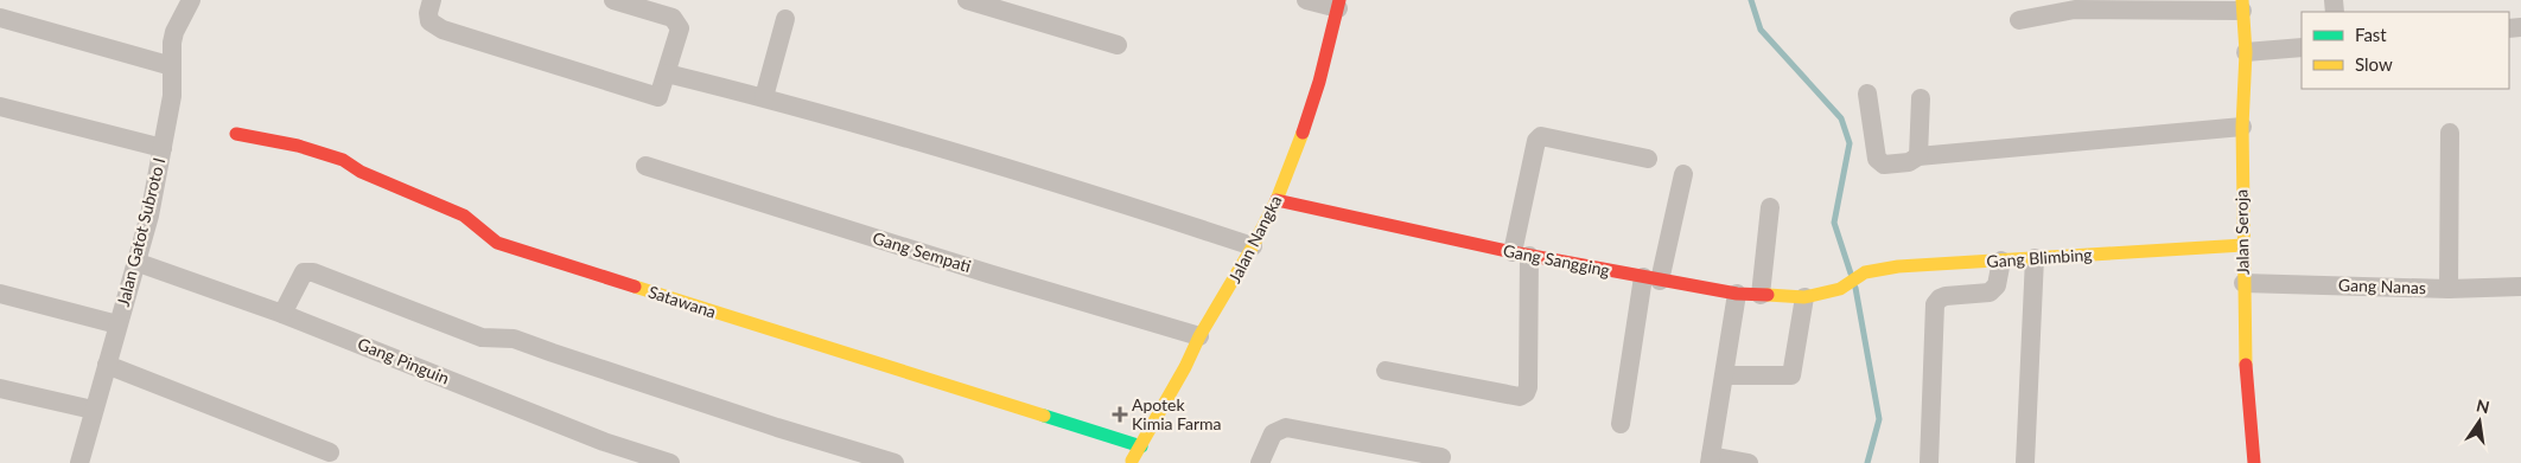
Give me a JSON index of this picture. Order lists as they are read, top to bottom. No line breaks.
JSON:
{"streets":{"street":["Jalan Gatot Subroto I","Jalan Seroja","Jalan Nangka","Gang Sempati","Gang Blimbing","Gang Sangging","Gang Nanas","Satawana","Gang Pinguin"]},"crossings":[["Jalan Gatot Subroto I","Gang Pinguin"],["Jalan Seroja","Gang Blimbing"],["Jalan Seroja","Gang Nanas"],["Jalan Nangka","Gang Sempati"],["Jalan Nangka","Gang Sangging"],["Jalan Nangka","Satawana"],["Gang Blimbing","Gang Sangging"]],"places":{"health":["Apotek Kimia Farma"]},"legend":["Fast","Slow"],"north":"top"}
